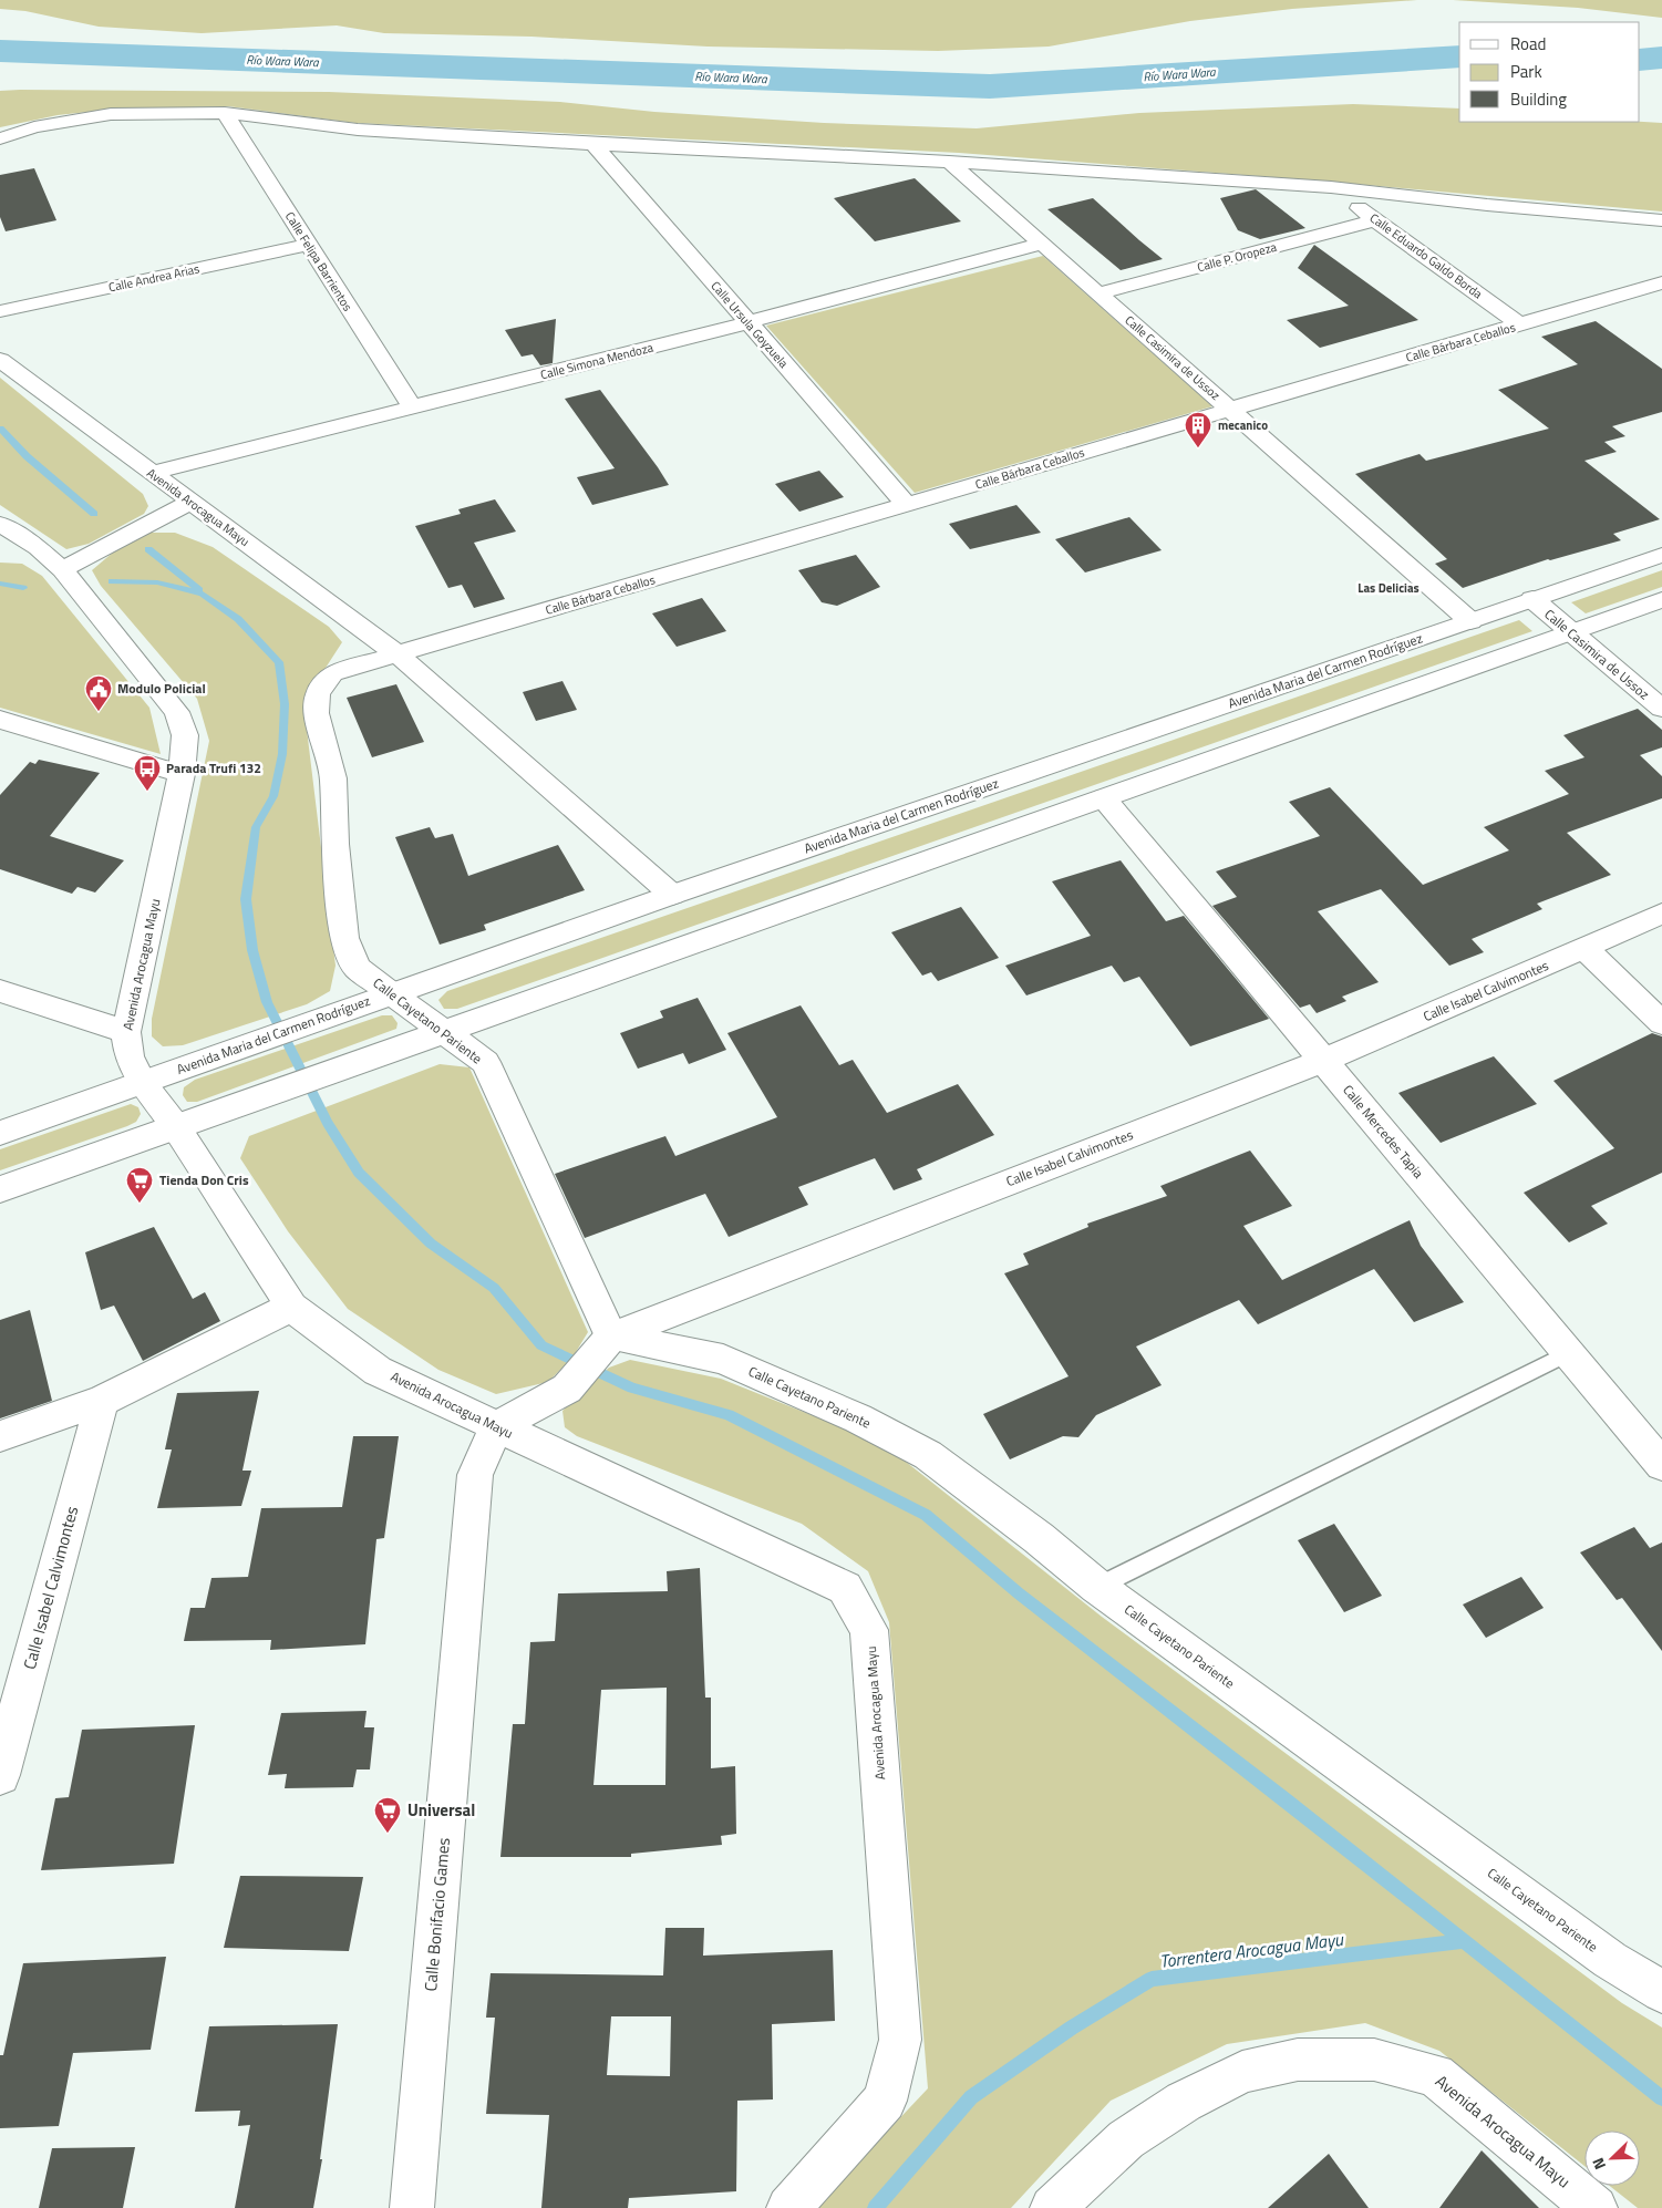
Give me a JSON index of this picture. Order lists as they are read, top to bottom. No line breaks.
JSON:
{"streets":{"street":["Calle Eduardo Galdo Borda","Calle P. Oropeza","Calle Felipa Barrientos","Calle Andrea Arias","Calle Ursula Goyzuela","Calle Bárbara Ceballos","Calle Casimira de Ussoz","Calle Simona Mendoza","Avenida Arocagua Mayu","Avenida Maria del Carmen Rodríguez","Calle Isabel Calvimontes","Calle Cayetano Pariente","Calle Mercedes Tapia","Calle Bonifacio Games"]},"crossings":[["Calle Eduardo Galdo Borda","Calle P. Oropeza"],["Calle Eduardo Galdo Borda","Calle Bárbara Ceballos"],["Calle P. Oropeza","Calle Casimira de Ussoz"],["Calle Felipa Barrientos","Calle Andrea Arias"],["Calle Felipa Barrientos","Calle Simona Mendoza"],["Calle Ursula Goyzuela","Calle Bárbara Ceballos"],["Calle Ursula Goyzuela","Calle Simona Mendoza"],["Calle Bárbara Ceballos","Calle Casimira de Ussoz"],["Calle Bárbara Ceballos","Avenida Arocagua Mayu"],["Calle Bárbara Ceballos","Calle Cayetano Pariente"],["Calle Casimira de Ussoz","Calle Simona Mendoza"],["Calle Casimira de Ussoz","Avenida Maria del Carmen Rodríguez"],["Calle Simona Mendoza","Avenida Arocagua Mayu"],["Avenida Arocagua Mayu","Avenida Maria del Carmen Rodríguez"],["Avenida Arocagua Mayu","Calle Isabel Calvimontes"],["Avenida Arocagua Mayu","Calle Cayetano Pariente"],["Avenida Arocagua Mayu","Calle Bonifacio Games"],["Avenida Maria del Carmen Rodríguez","Calle Cayetano Pariente"],["Calle Isabel Calvimontes","Calle Cayetano Pariente"],["Calle Isabel Calvimontes","Calle Mercedes Tapia"],["Calle Isabel Calvimontes","Calle Bonifacio Games"]],"districts":["Las Delicias"],"water":["Río Wara Wara","Torrentera Arocagua Mayu"],"places":{"building":["mecanico"],"public building":["Modulo Policial"],"bus stop":["Parada Trufi 132"],"supermarket":["Tienda Don Cris","Universal"]},"legend":["Road","Park","Building"],"north":"bottom left"}
